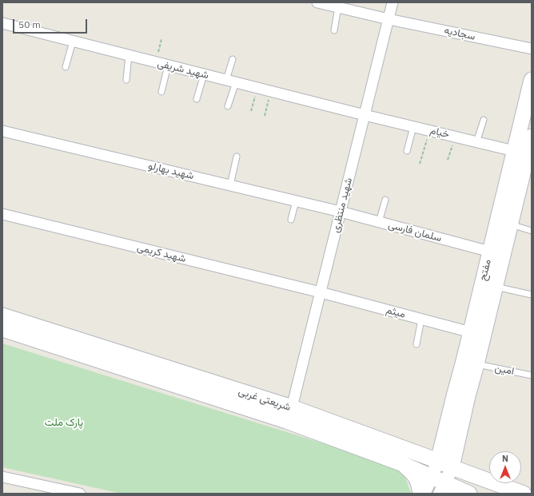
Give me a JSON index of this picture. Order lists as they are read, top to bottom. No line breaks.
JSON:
{"streets":{"main road":["مفتح","شریعتی غربی"],"street":["سجادیه","شهید شریفی","خیام","شهید بهارلو","شهید منتظری","سلمان فارسی","شهید کریمی","میثم"],"lane":["امین"]},"crossings":[["سجادیه","شهید منتظری"],["شهید شریفی","خیام"],["شهید شریفی","شهید منتظری"],["خیام","شهید منتظری"],["خیام","مفتح"],["شهید بهارلو","شهید منتظری"],["شهید بهارلو","سلمان فارسی"],["شهید منتظری","سلمان فارسی"],["شهید منتظری","شهید کریمی"],["شهید منتظری","میثم"],["شهید منتظری","شریعتی غربی"],["سلمان فارسی","مفتح"],["شهید کریمی","میثم"],["مفتح","میثم"],["مفتح","امین"],["مفتح","شریعتی غربی"]],"parks":["پارک ملت"],"scale_bar":"50 m","north":"top"}
